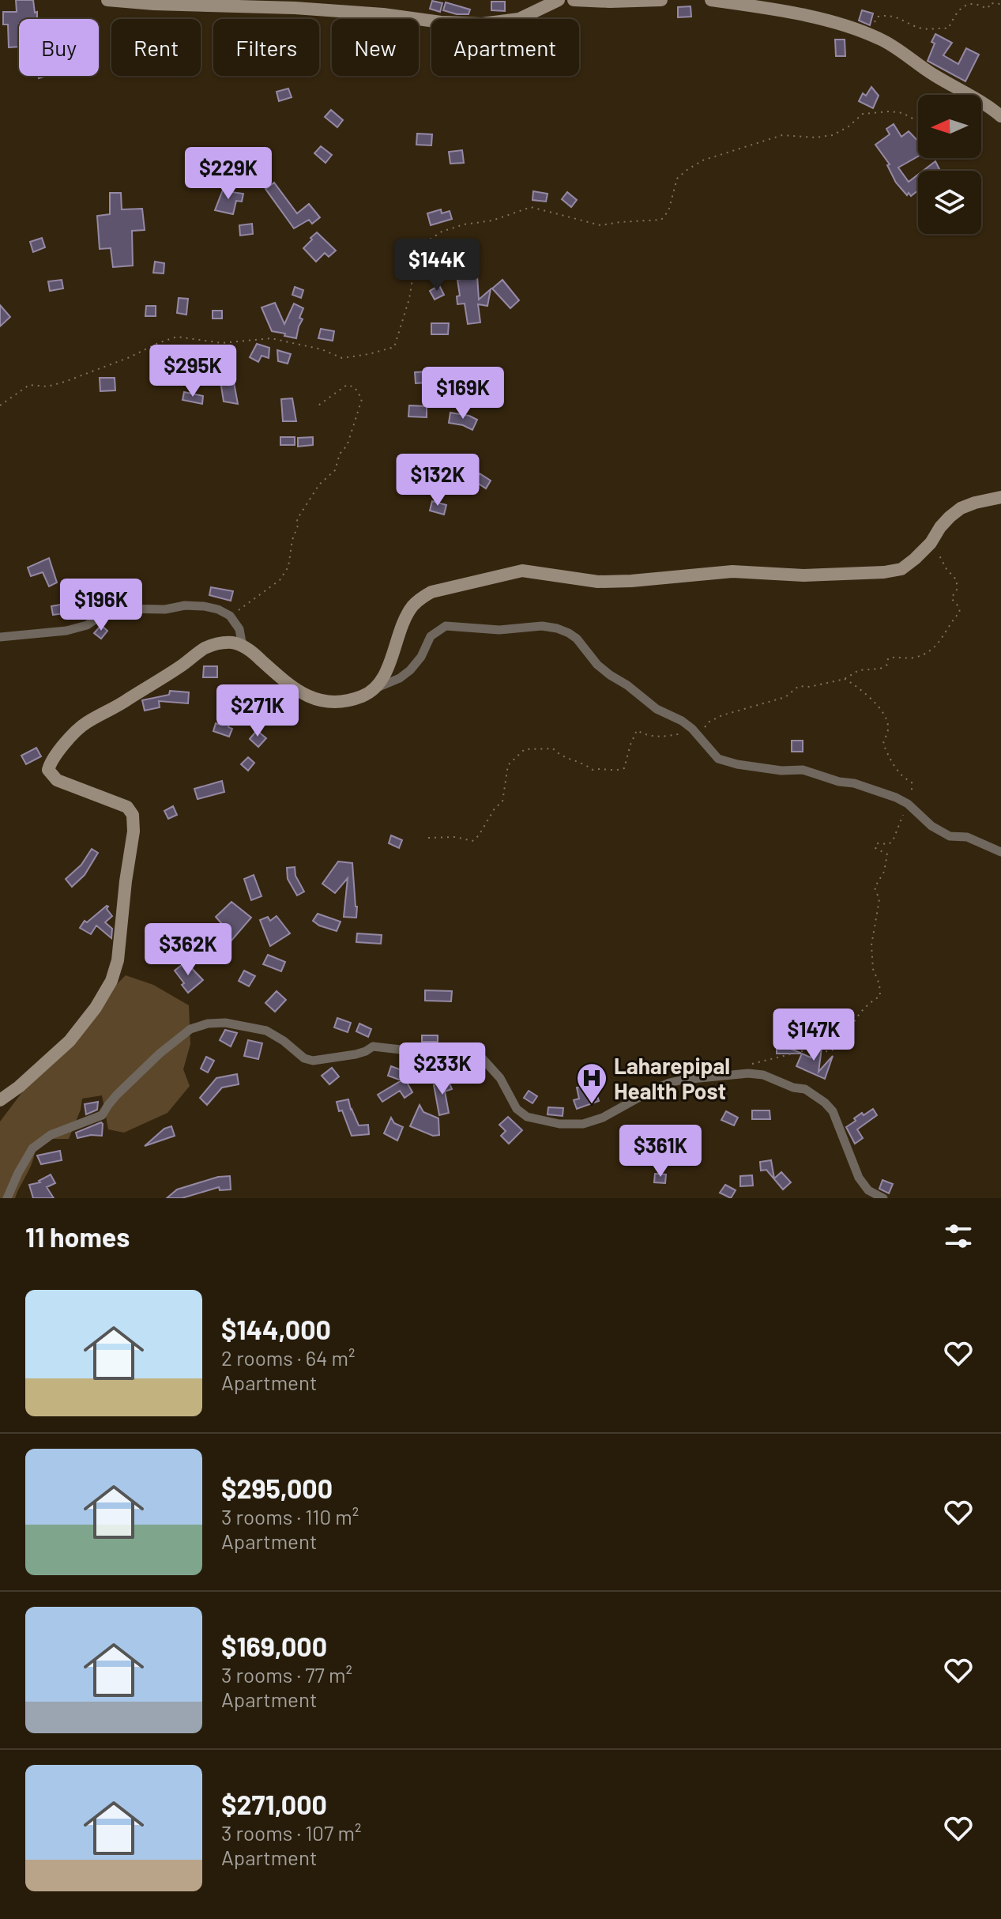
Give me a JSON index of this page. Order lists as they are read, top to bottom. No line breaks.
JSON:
{"places":{"hospital":["Laharepipal Health Post"]},"north":"left","page":{"chip":["Buy","Rent","Filters","New","Apartment"],"price":["$229K","$144K","$295K","$169K","$132K","$196K","$271K","$362K","$147K","$233K","$361K"],"heading":"11 homes","list":[{"name":"$144,000","note":"2 rooms · 64 m² · Apartment"},{"name":"$295,000","note":"3 rooms · 110 m² · Apartment"},{"name":"$169,000","note":"3 rooms · 77 m² · Apartment"},{"name":"$271,000","note":"3 rooms · 107 m² · Apartment"}]}}
